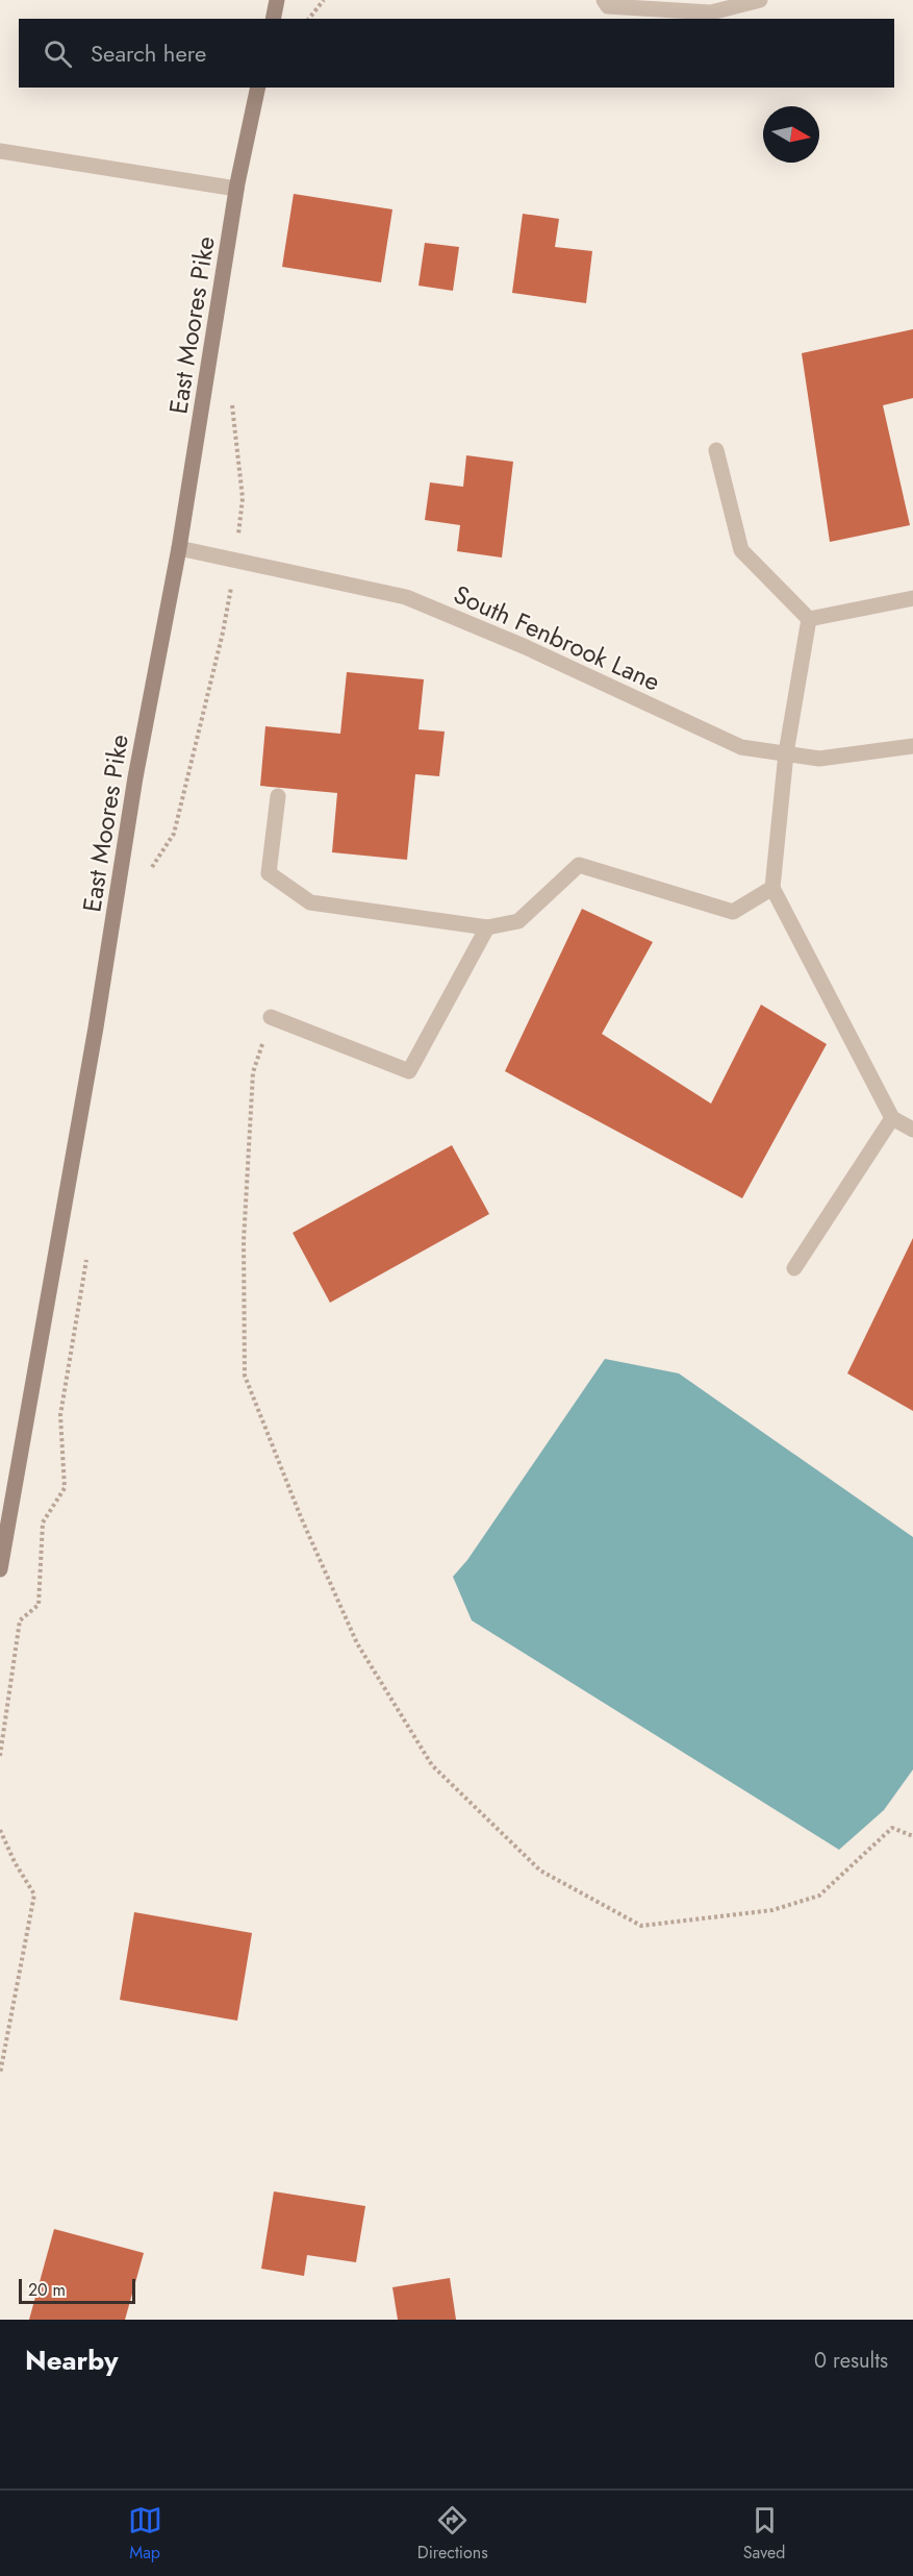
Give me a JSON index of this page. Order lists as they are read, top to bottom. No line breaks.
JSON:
{"streets":{"main road":["East Moores Pike"],"street":["South Fenbrook Lane"]},"crossings":[["East Moores Pike","South Fenbrook Lane"]],"scale_bar":"20 m","north":"right","page":{"search":"Search here","scale":"20 m","heading":["Nearby","0 results"],"nav":["Map","Directions","Saved"]}}
